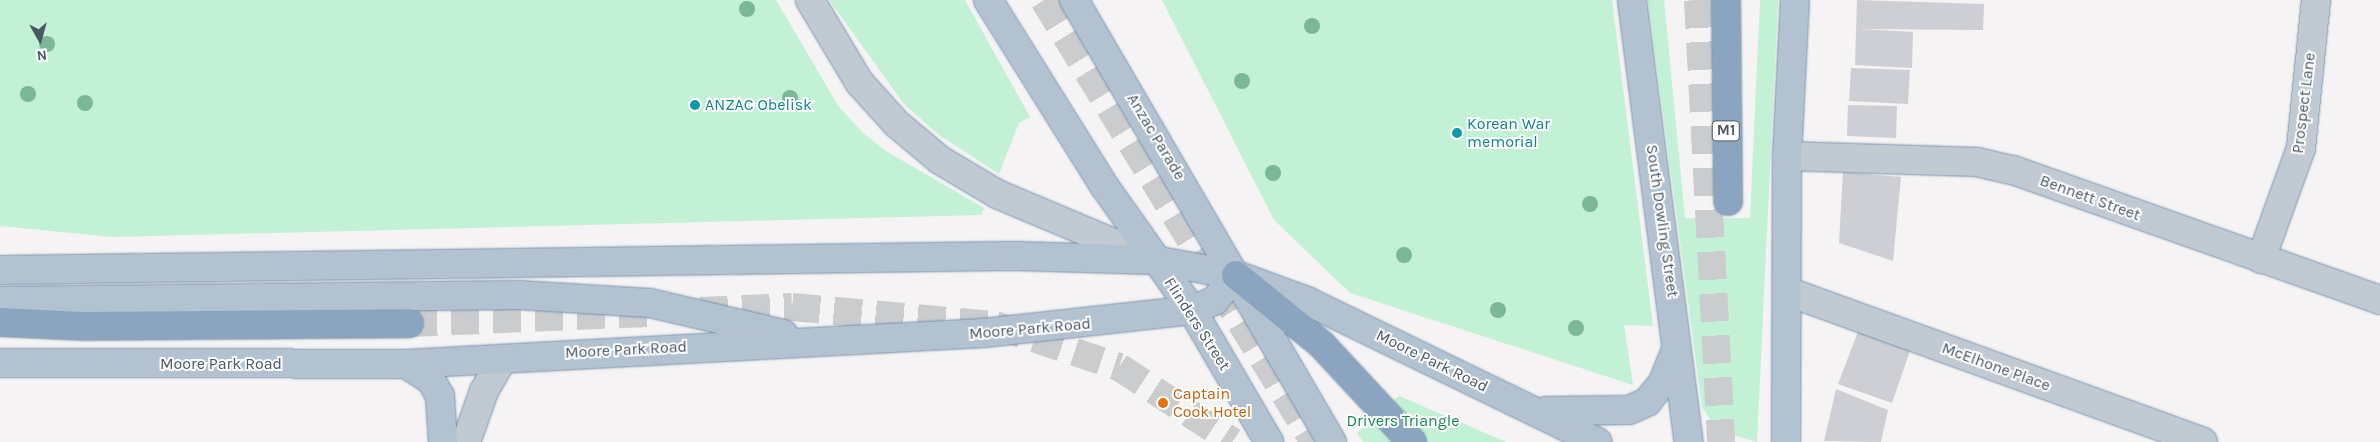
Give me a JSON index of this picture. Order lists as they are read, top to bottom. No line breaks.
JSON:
{"streets":{"highway":["M1"],"main road":["Anzac Parade","South Dowling Street","Flinders Street","Moore Park Road"],"street":["Prospect Lane","Bennett Street","McElhone Place"]},"crossings":[["Prospect Lane","Bennett Street"],["Anzac Parade","Moore Park Road"],["Flinders Street","Moore Park Road"]],"parks":["Drivers Triangle"],"places":["ANZAC Obelisk","Korean War memorial","Captain Cook Hotel"],"north":"bottom"}
